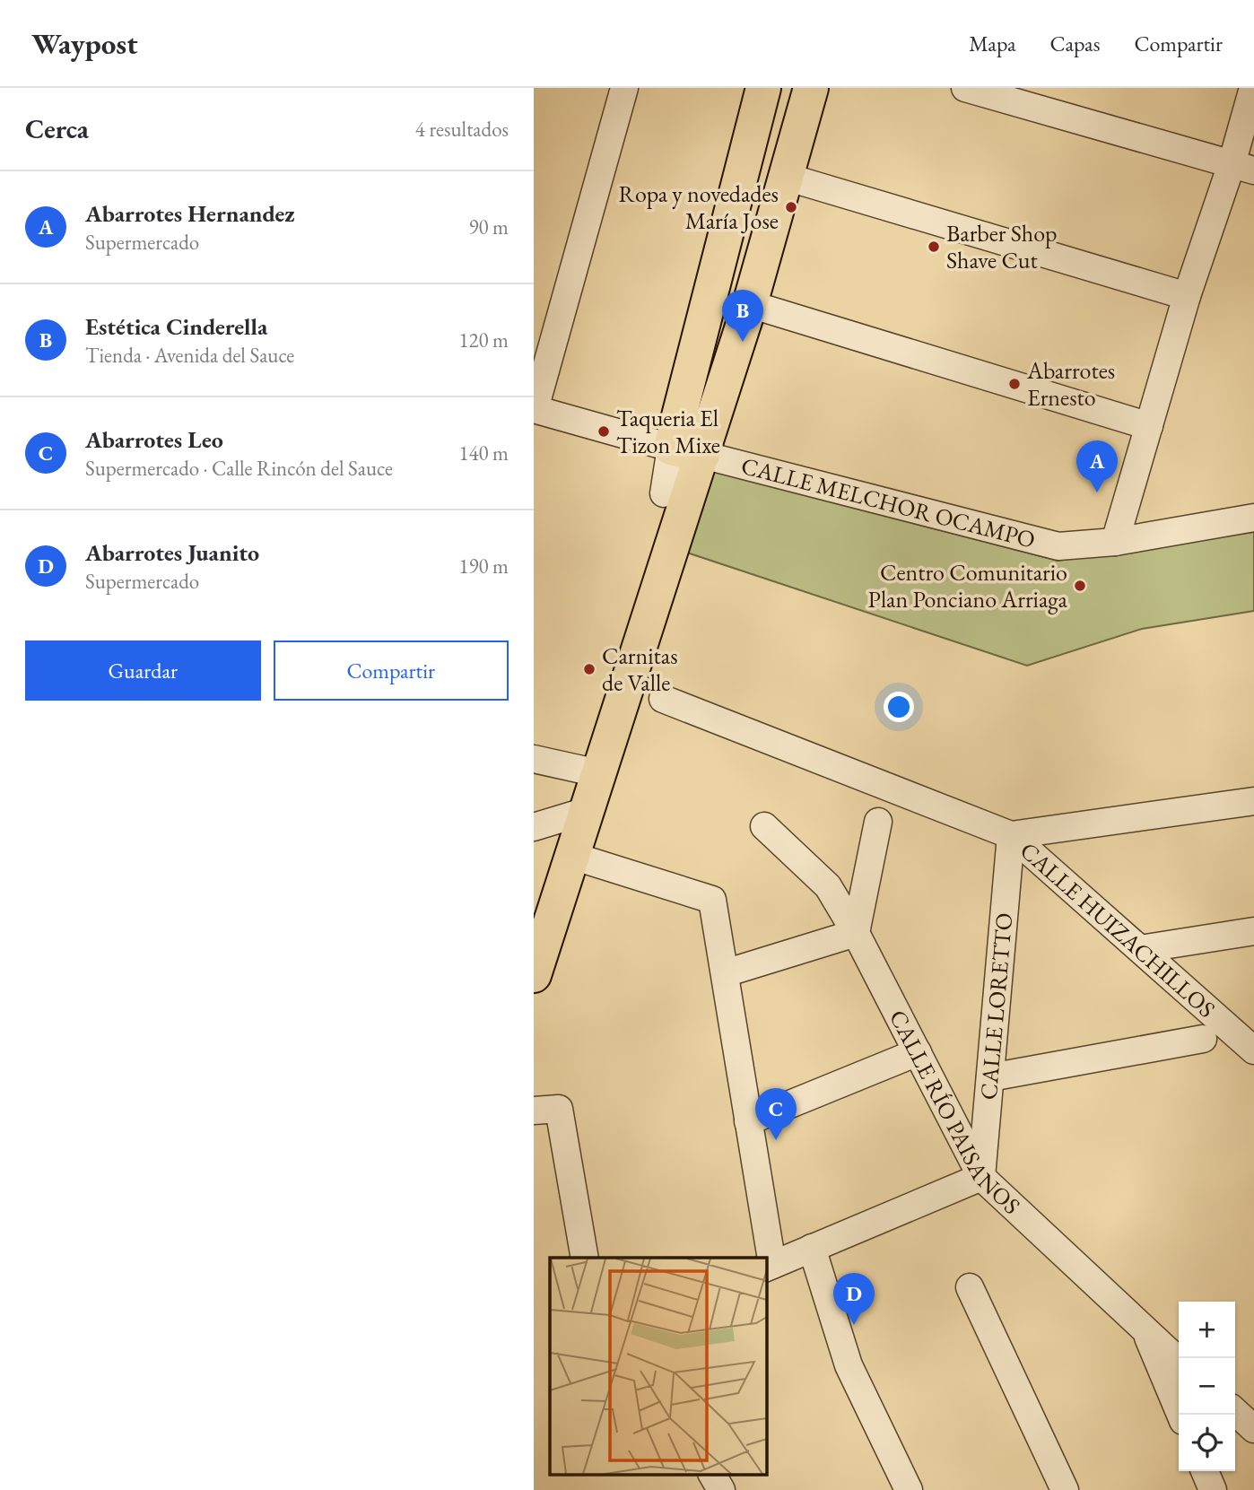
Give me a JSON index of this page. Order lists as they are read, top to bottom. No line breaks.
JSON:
{"streets":{"street":["CALLE MELCHOR OCAMPO","CALLE HUIZACHILLOS","CALLE LORETTO","CALLE RÍO PAISANOS"]},"crossings":[["CALLE HUIZACHILLOS","CALLE LORETTO"],["CALLE LORETTO","CALLE RÍO PAISANOS"]],"places":["Ropa y novedades María Jose","Barber Shop Shave Cut","Abarrotes Ernesto","Taqueria El Tizon Mixe","Centro Comunitario Plan Ponciano Arriaga","Carnitas de Valle"],"page":{"header":"Waypost","nav":["Mapa","Capas","Compartir"],"heading":["Cerca","4 resultados"],"list":[{"mark":"A","name":"Abarrotes Hernandez","note":"Supermercado","value":"90 m"},{"mark":"B","name":"Estética Cinderella","note":"Tienda · Avenida del Sauce","value":"120 m"},{"mark":"C","name":"Abarrotes Leo","note":"Supermercado · Calle Rincón del Sauce","value":"140 m"},{"mark":"D","name":"Abarrotes Juanito","note":"Supermercado","value":"190 m"}],"pins":["B","A","C","D"],"buttons":["Guardar","Compartir"],"map_buttons":["+","−"]}}
